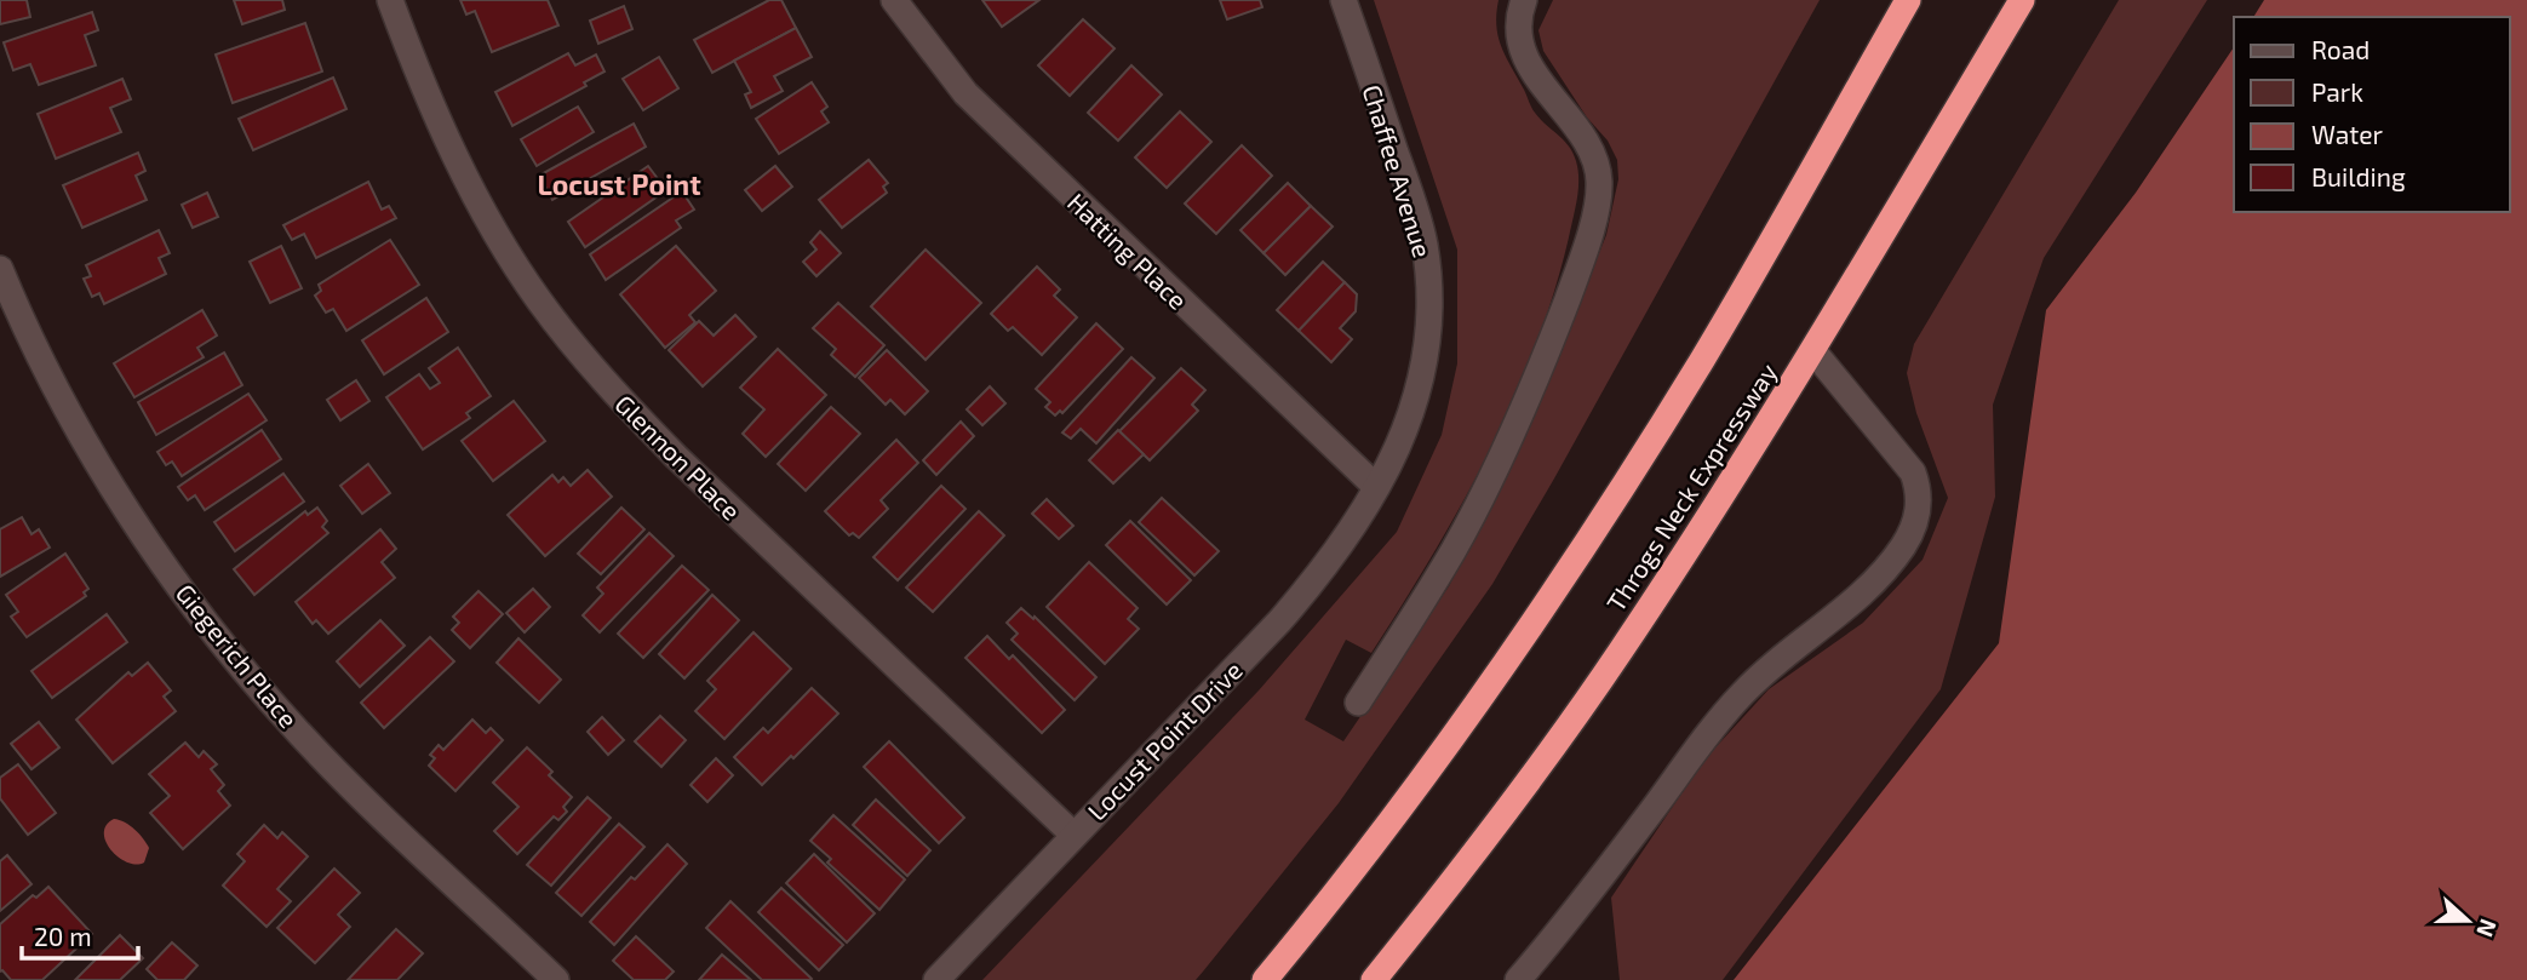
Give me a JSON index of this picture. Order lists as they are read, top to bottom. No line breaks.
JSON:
{"streets":{"highway":["Throgs Neck Expressway"],"street":["Chaffee Avenue","Hatting Place","Glennon Place","Giegerich Place","Locust Point Drive"]},"crossings":[["Chaffee Avenue","Hatting Place"],["Chaffee Avenue","Locust Point Drive"],["Hatting Place","Locust Point Drive"],["Glennon Place","Locust Point Drive"]],"districts":["Locust Point"],"legend":["Road","Park","Water","Building"],"scale_bar":"20 m","north":"right"}
